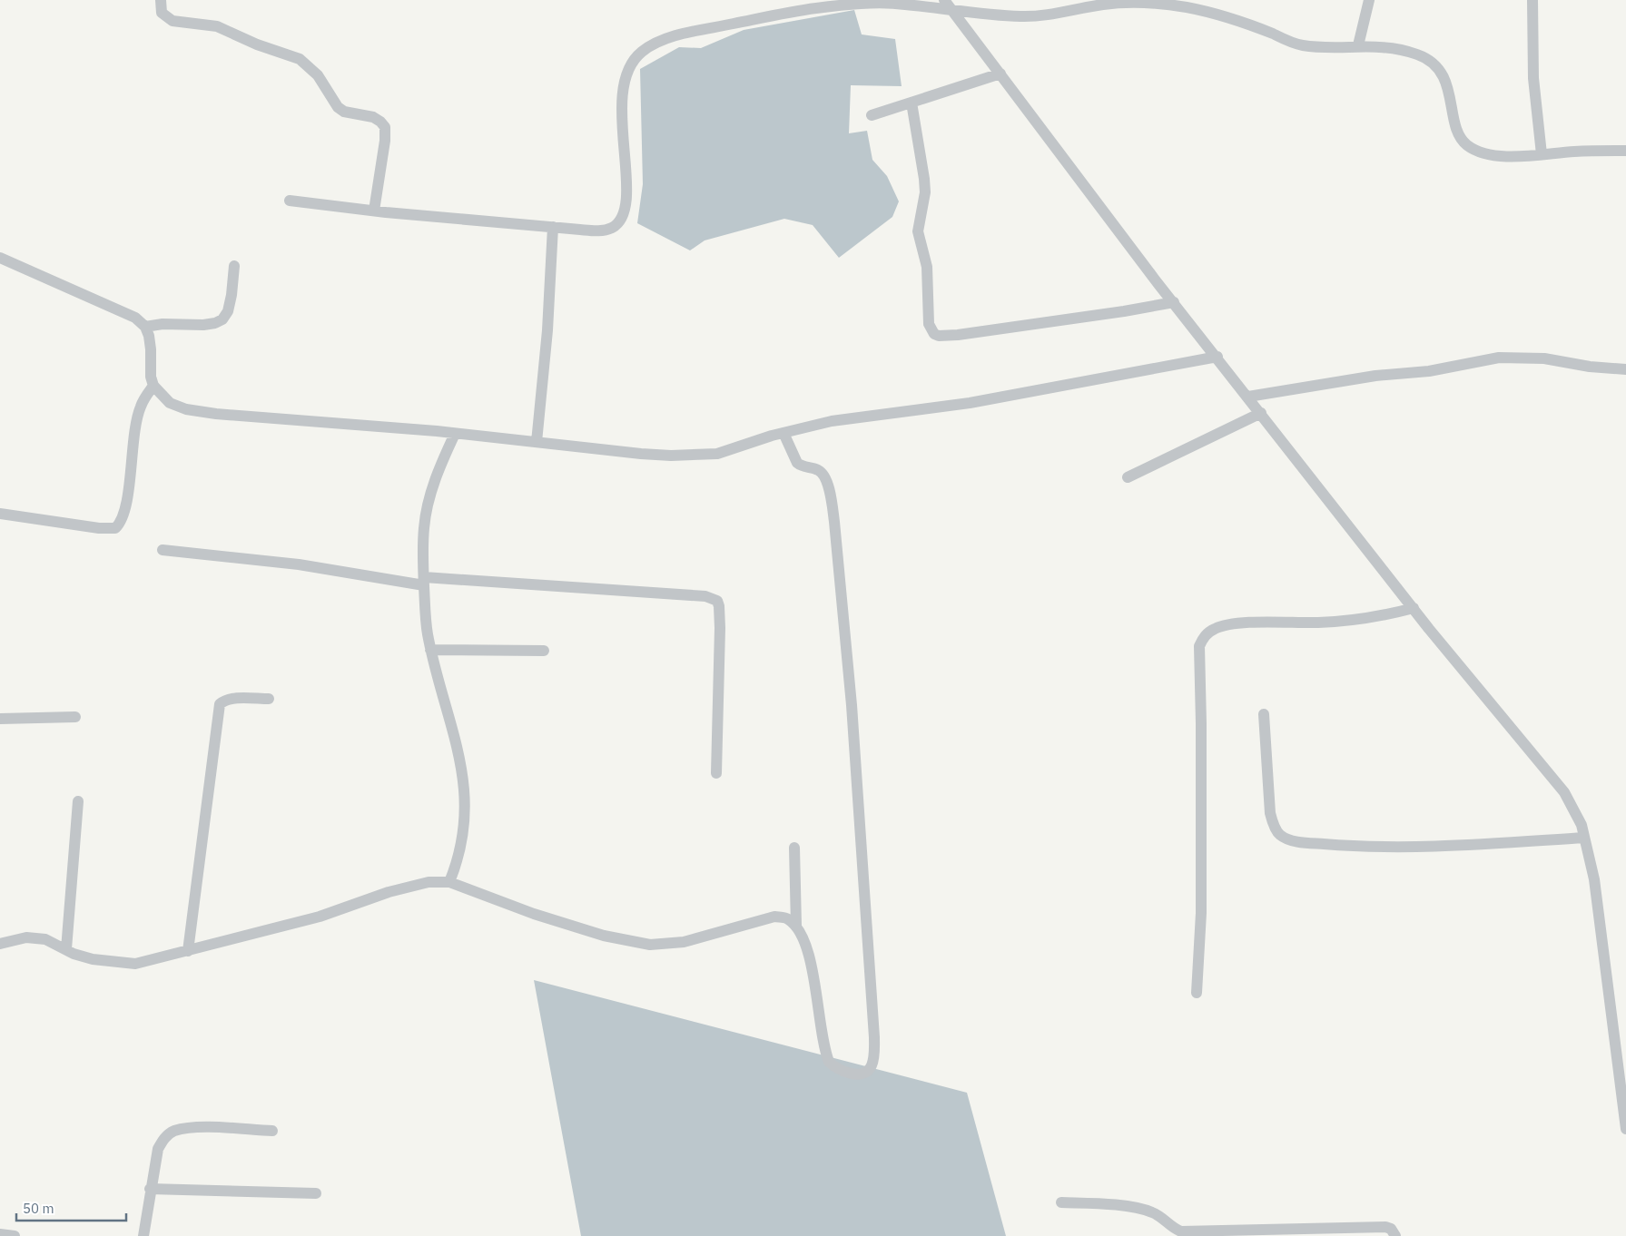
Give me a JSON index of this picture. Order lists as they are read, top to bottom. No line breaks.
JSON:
{"scale_bar":"50 m"}
